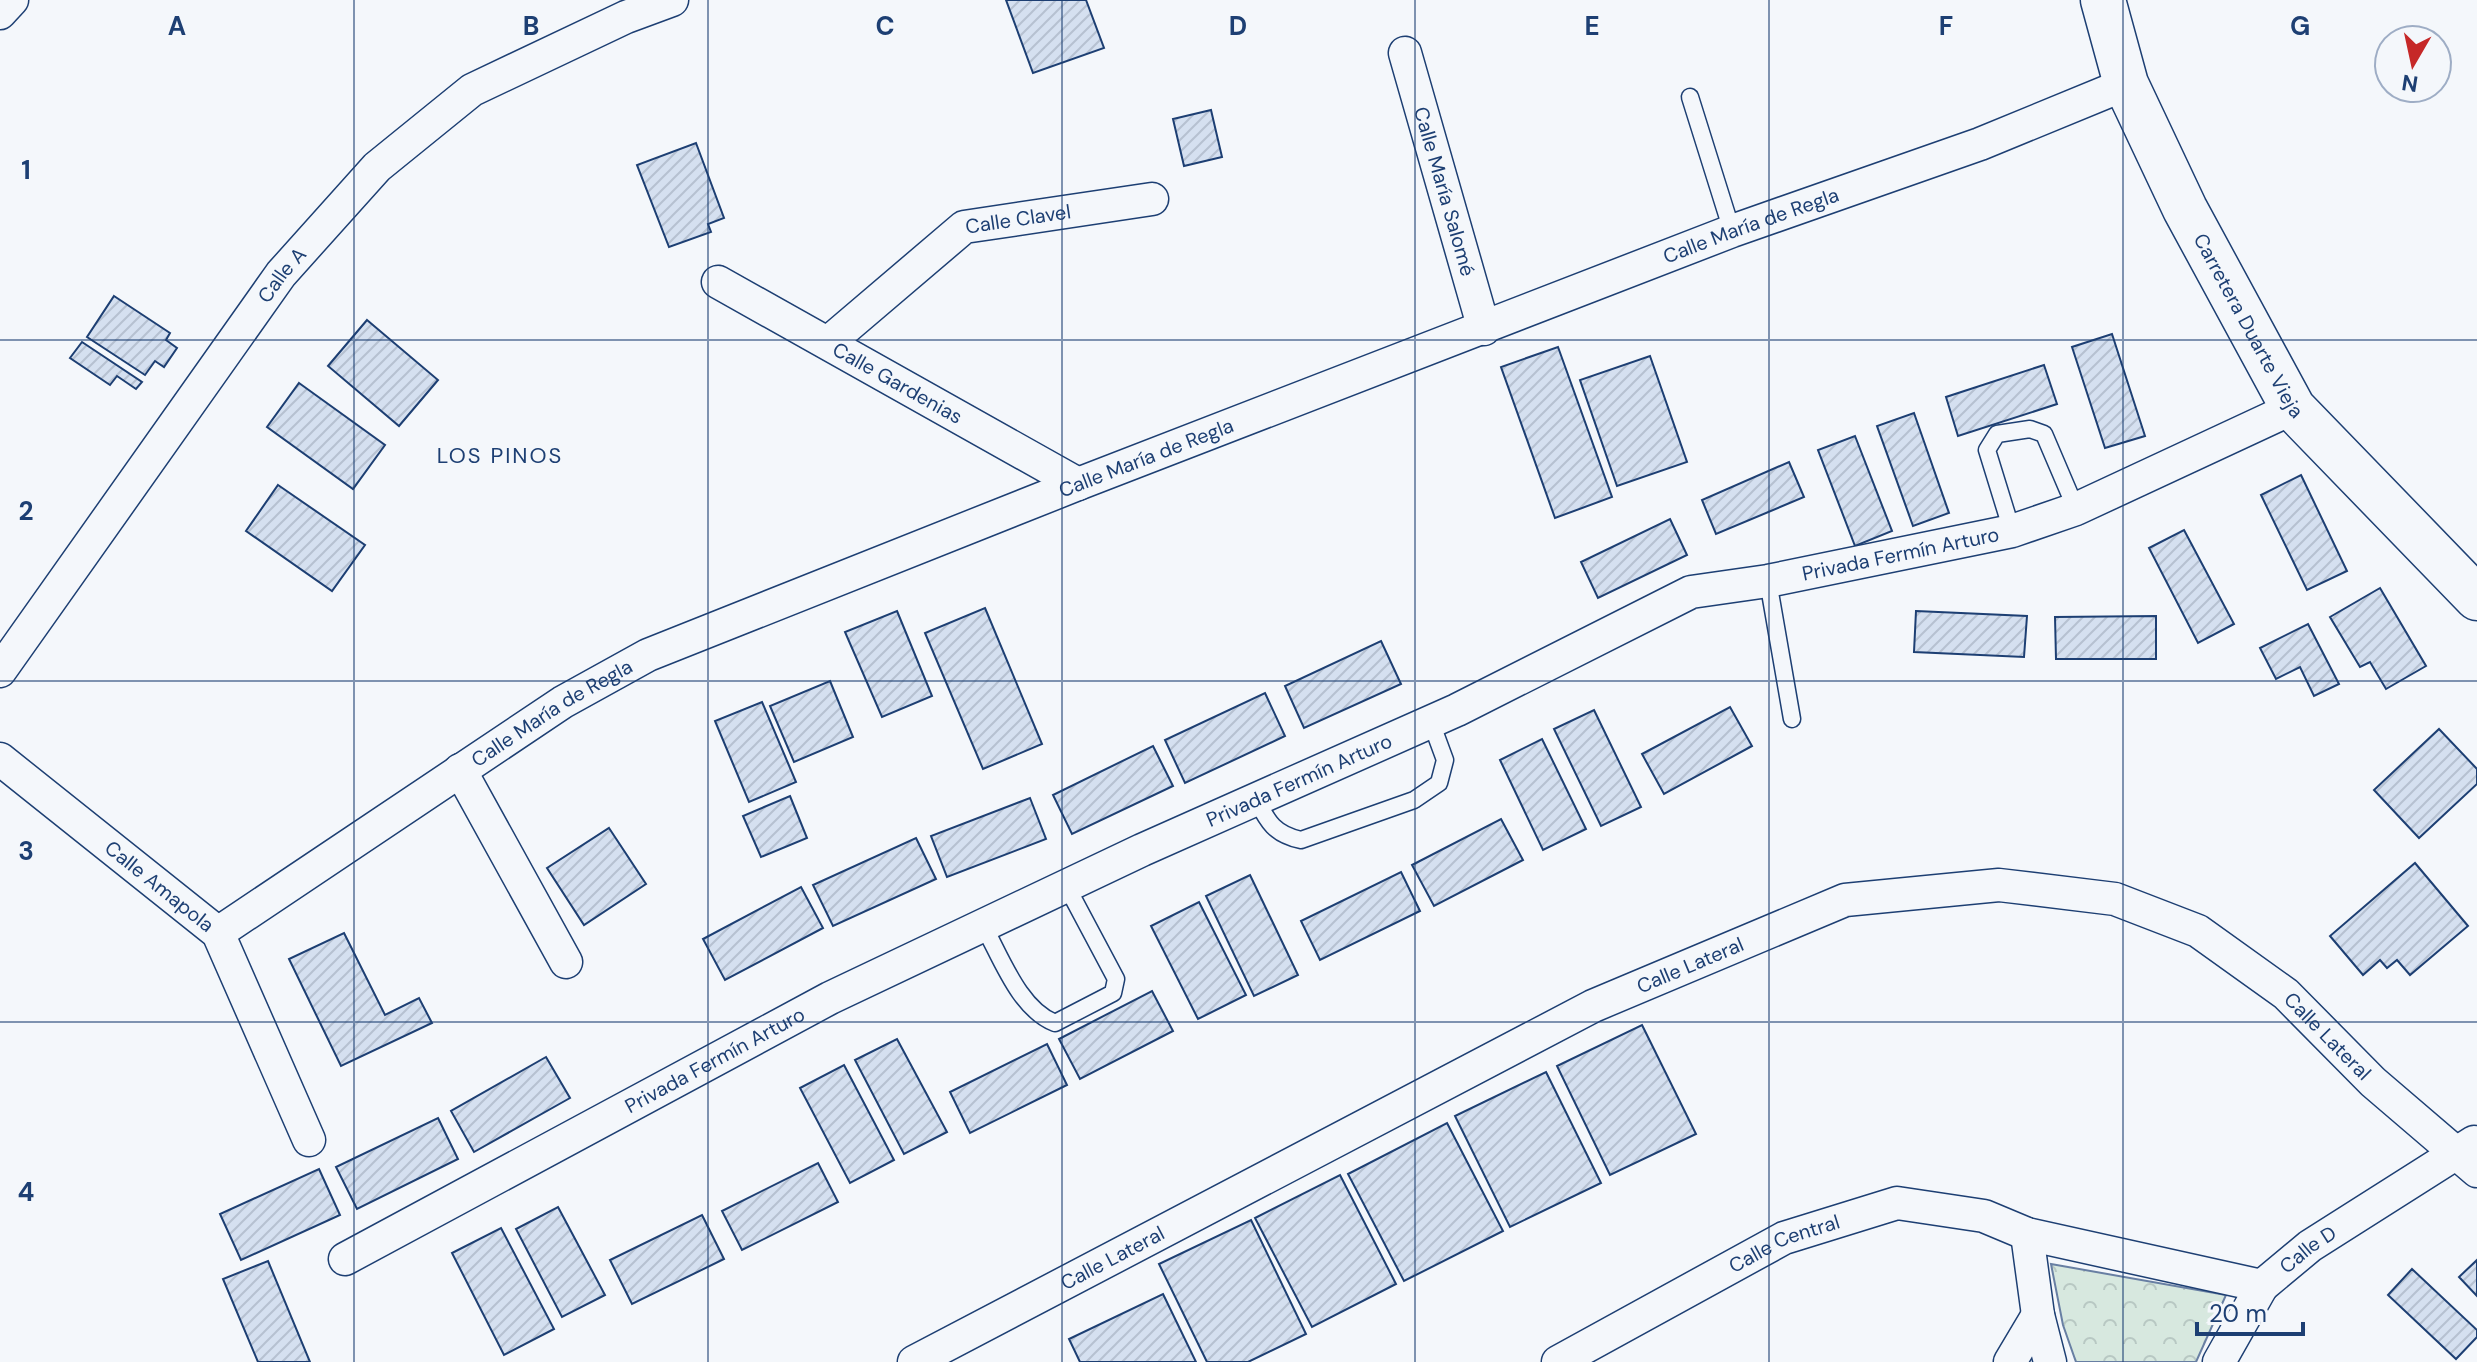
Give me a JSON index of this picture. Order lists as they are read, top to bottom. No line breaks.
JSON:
{"streets":{"main road":["Carretera Duarte Vieja"],"street":["Calle María Salomé","Calle Clavel","Calle María de Regla","Calle A","Calle Gardenias","Privada Fermín Arturo","Calle Amapola","Calle Lateral","Calle Central","Calle D"]},"crossings":[["Calle María Salomé","Calle María de Regla"],["Calle Clavel","Calle Gardenias"],["Calle María de Regla","Carretera Duarte Vieja"],["Calle María de Regla","Calle Gardenias"],["Calle María de Regla","Calle Amapola"],["Carretera Duarte Vieja","Privada Fermín Arturo"],["Calle Lateral","Calle D"],["Calle Central","Calle D"]],"districts":["LOS PINOS"],"scale_bar":"20 m","north":"bottom","grid":{"columns":["A","B","C","D","E","F","G"],"rows":["1","2","3","4"]}}
